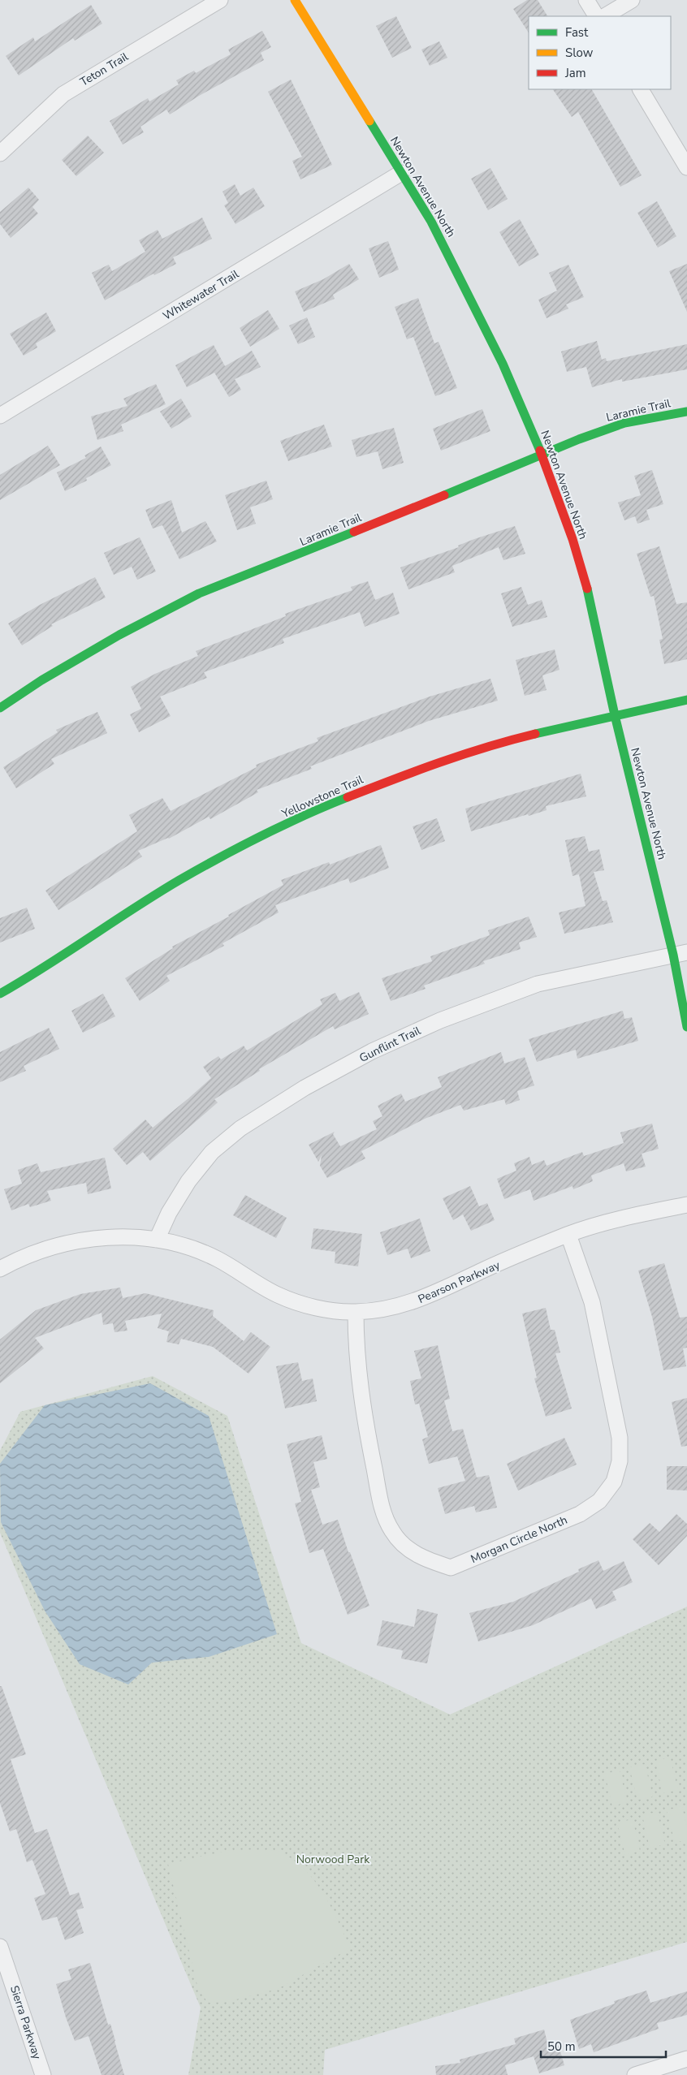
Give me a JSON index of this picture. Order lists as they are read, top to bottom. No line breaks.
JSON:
{"streets":{"street":["Teton Trail","Newton Avenue North","Whitewater Trail","Laramie Trail","Yellowstone Trail","Gunflint Trail","Pearson Parkway","Morgan Circle North","Sierra Parkway"]},"crossings":[["Newton Avenue North","Whitewater Trail"],["Newton Avenue North","Laramie Trail"],["Newton Avenue North","Yellowstone Trail"],["Newton Avenue North","Gunflint Trail"],["Gunflint Trail","Pearson Parkway"],["Pearson Parkway","Morgan Circle North"]],"parks":["Norwood Park"],"legend":["Fast","Slow","Jam"],"scale_bar":"50 m"}
